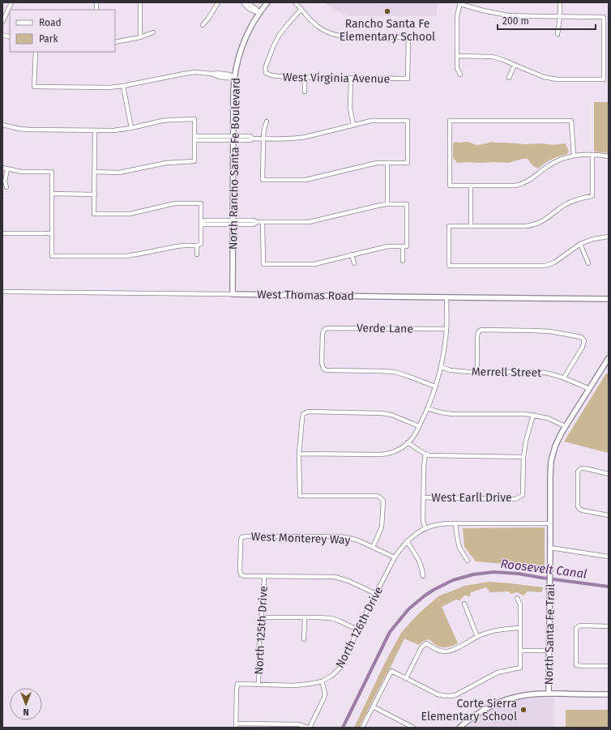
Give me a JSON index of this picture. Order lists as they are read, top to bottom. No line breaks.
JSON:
{"streets":{"street":["West Virginia Avenue","North Rancho Santa Fe Boulevard","West Thomas Road","Verde Lane","Merrell Street","West Earll Drive","West Monterey Way","North 126th Drive","North 125th Drive","North Santa Fe Trail"]},"crossings":[["North Rancho Santa Fe Boulevard","West Thomas Road"],["Merrell Street","North Santa Fe Trail"],["West Monterey Way","North 126th Drive"],["West Monterey Way","North 125th Drive"]],"water":["Roosevelt Canal"],"places":["Rancho Santa Fe Elementary School","Corte Sierra Elementary School"],"legend":["Road","Park"],"scale_bar":"200 m","north":"bottom"}
